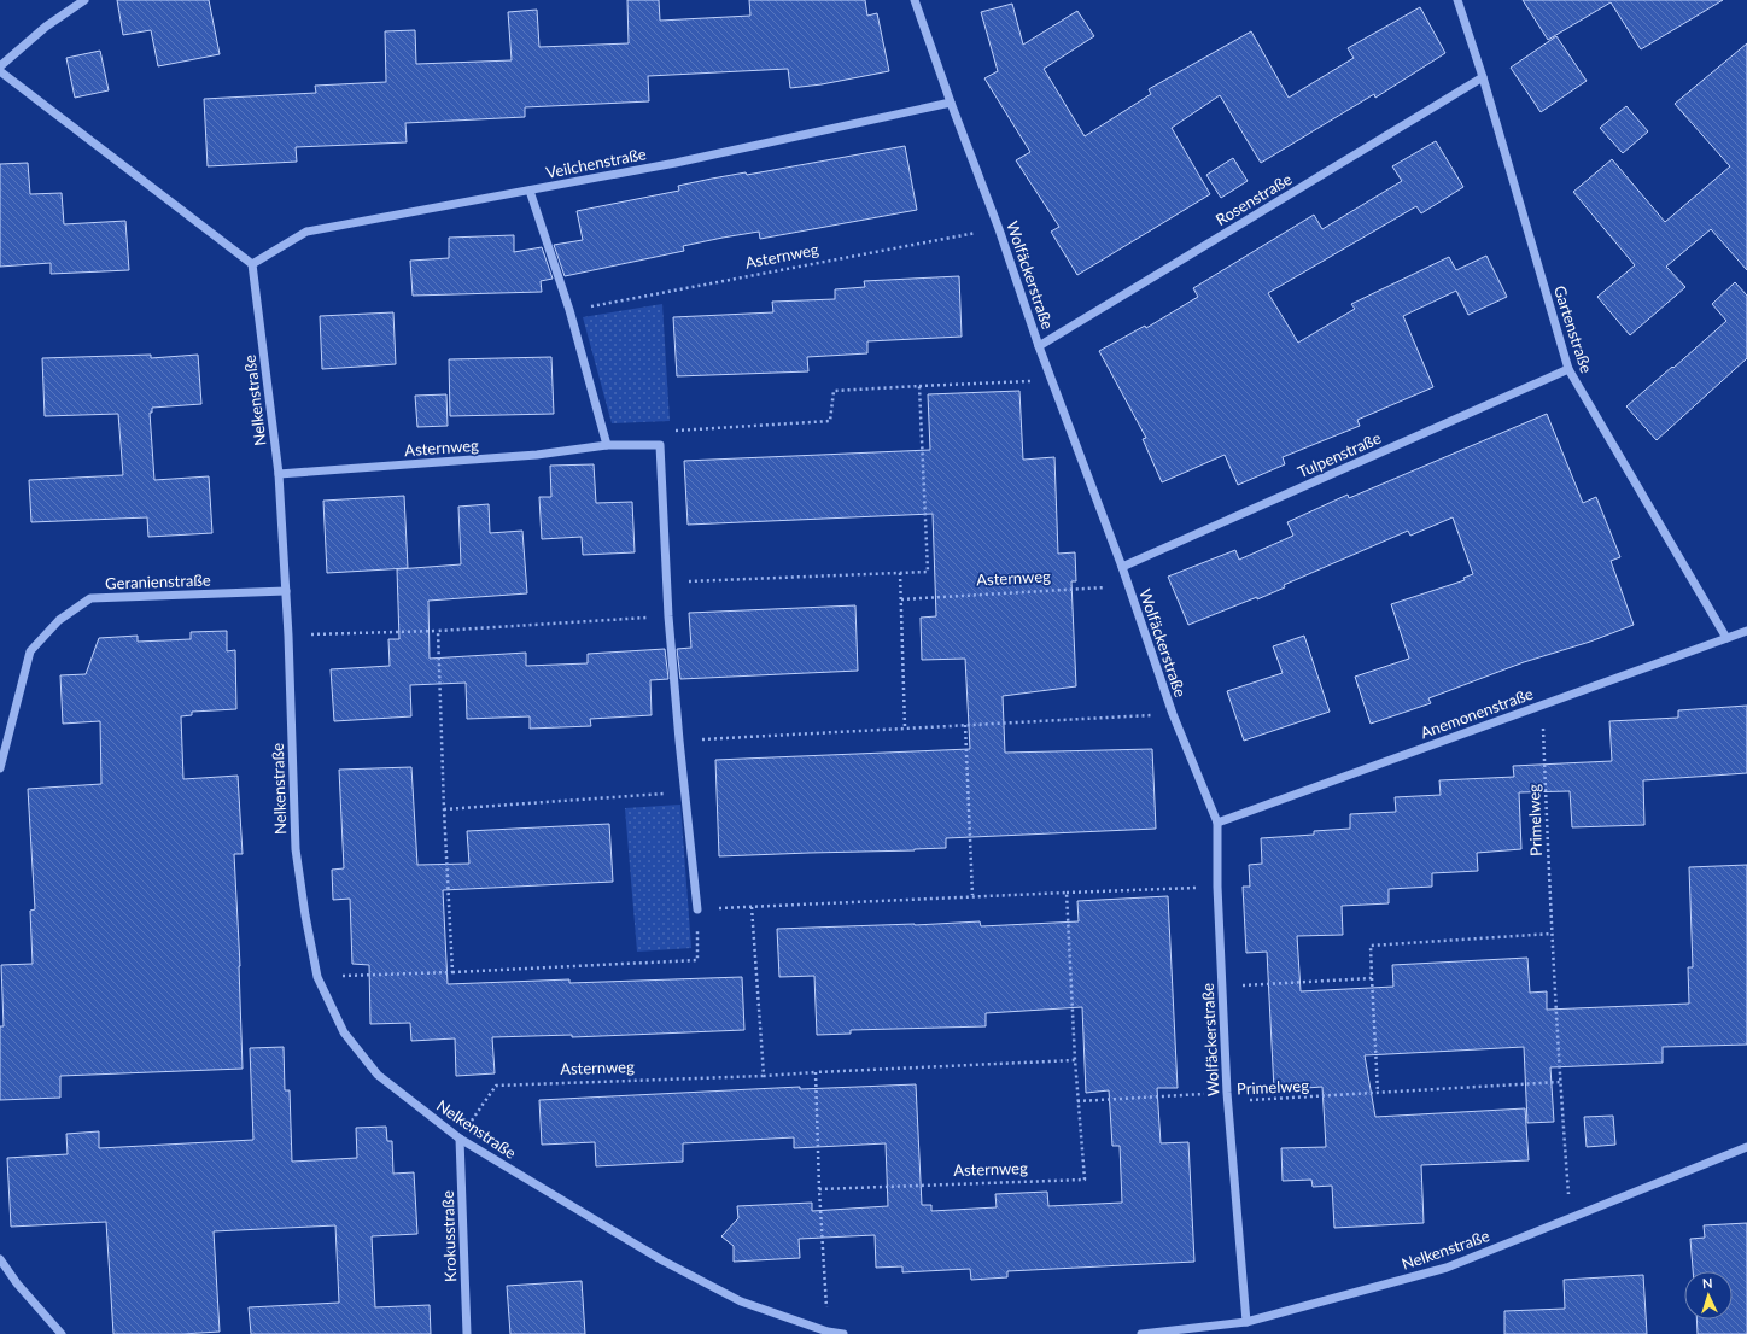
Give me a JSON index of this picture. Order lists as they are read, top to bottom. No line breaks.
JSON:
{"streets":{"street":["Veilchenstraße","Rosenstraße","Asternweg","Wolfäckerstraße","Gartenstraße","Nelkenstraße","Tulpenstraße","Geranienstraße","Anemonenstraße","Krokusstraße"],"path":["Primelweg"]},"crossings":[["Veilchenstraße","Wolfäckerstraße"],["Veilchenstraße","Nelkenstraße"],["Rosenstraße","Wolfäckerstraße"],["Rosenstraße","Gartenstraße"],["Asternweg","Wolfäckerstraße"],["Asternweg","Nelkenstraße"],["Asternweg","Krokusstraße"],["Wolfäckerstraße","Nelkenstraße"],["Wolfäckerstraße","Tulpenstraße"],["Wolfäckerstraße","Anemonenstraße"],["Wolfäckerstraße","Primelweg"],["Gartenstraße","Tulpenstraße"],["Gartenstraße","Anemonenstraße"],["Nelkenstraße","Geranienstraße"],["Nelkenstraße","Primelweg"],["Nelkenstraße","Krokusstraße"],["Anemonenstraße","Primelweg"]],"north":"top"}
